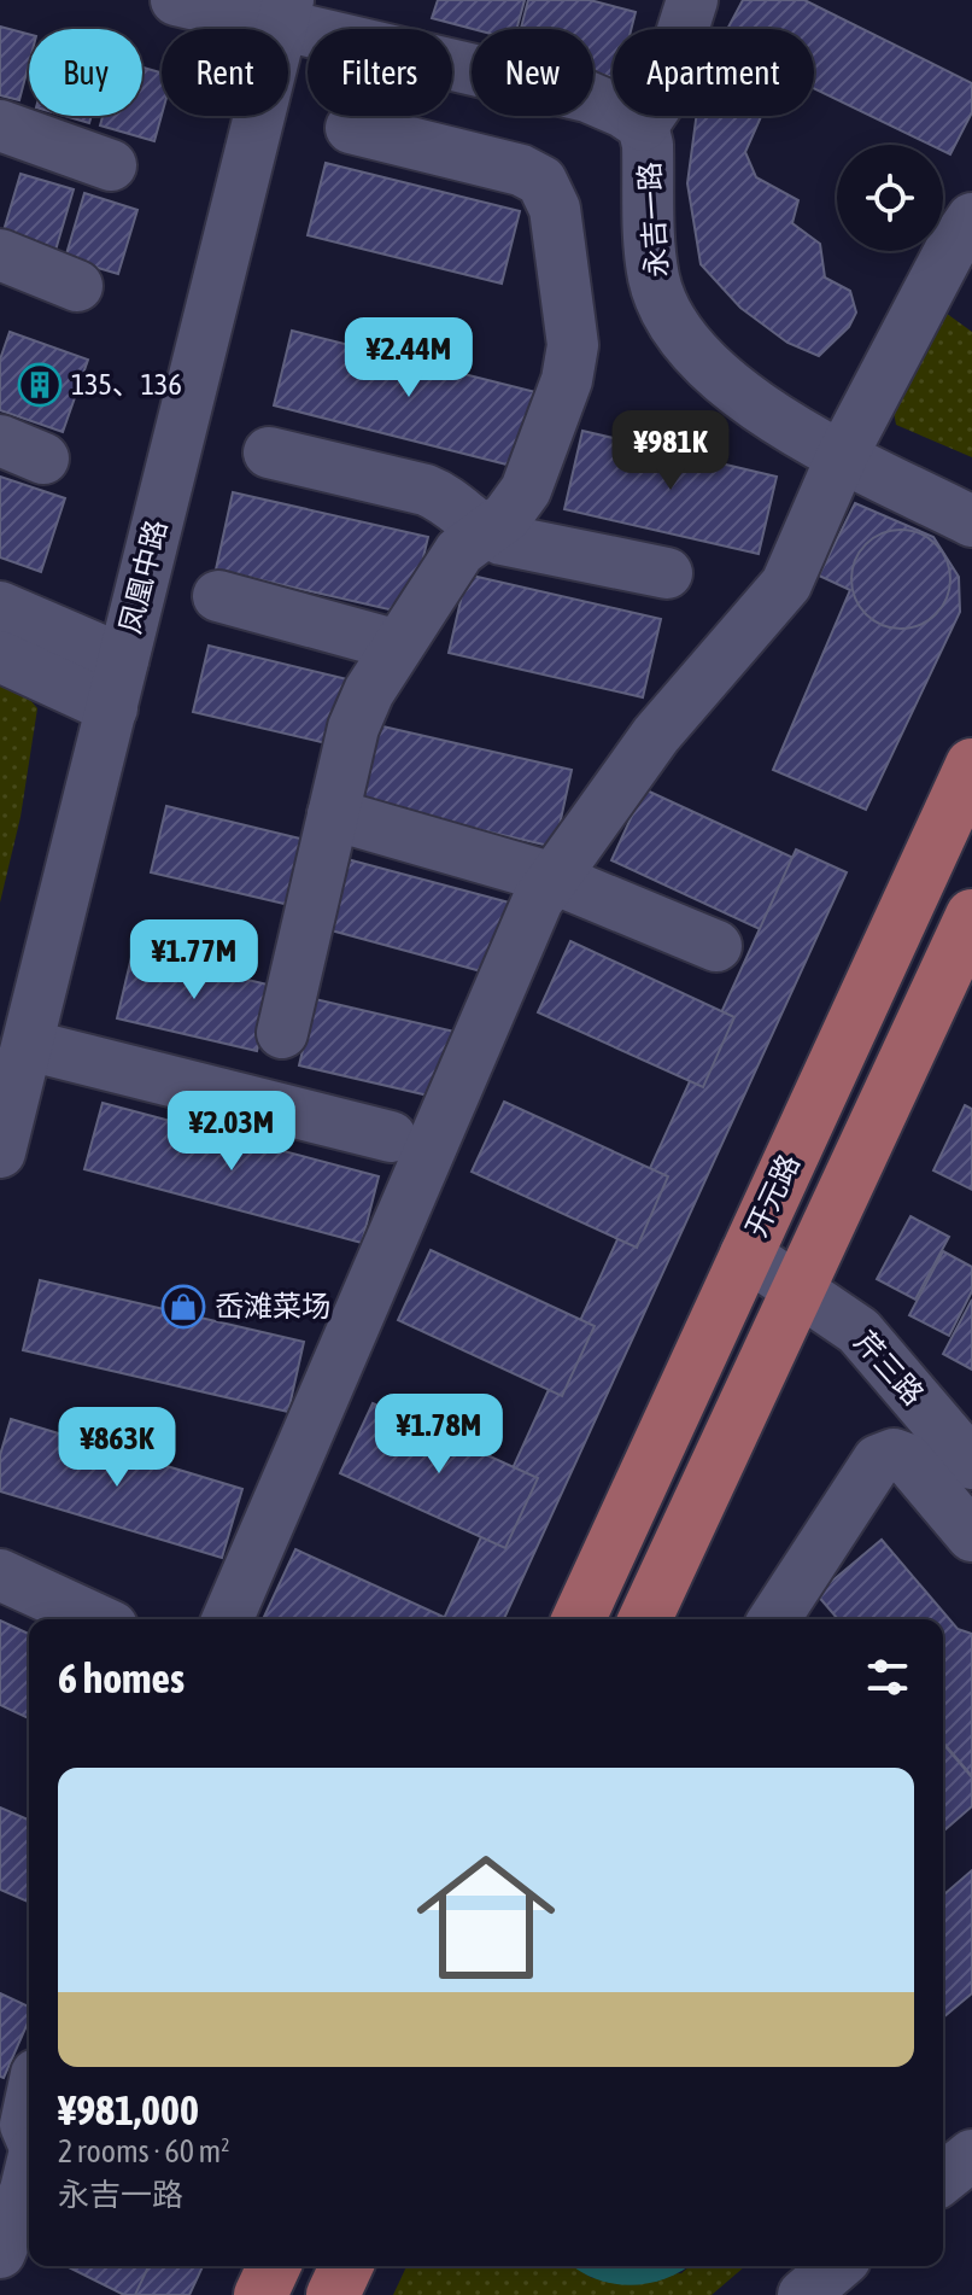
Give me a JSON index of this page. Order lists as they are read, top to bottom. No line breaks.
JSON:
{"streets":{"main road":["开元路"],"street":["永吉一路","凤凰中路","芹三路"]},"crossings":[["永吉一路","凤凰中路"],["开元路","芹三路"]],"places":{"building":["135、136"],"shop":["岙滩菜场"]},"page":{"chip":["Buy","Rent","Filters","New","Apartment"],"price":["¥2.44M","¥981K","¥1.77M","¥2.03M","¥1.78M","¥863K"],"heading":"6 homes","list":[{"name":"¥981,000","note":"2 rooms · 60 m² · 永吉一路"}]}}
